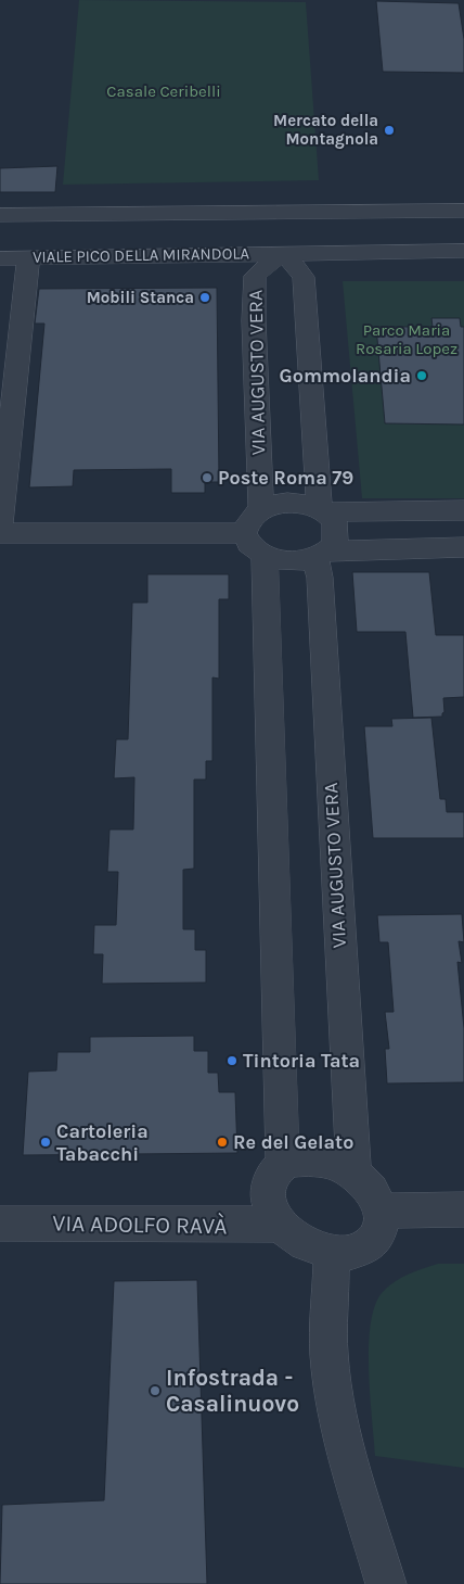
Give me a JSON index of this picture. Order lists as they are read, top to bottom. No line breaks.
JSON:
{"streets":{"street":["VIALE PICO DELLA MIRANDOLA","VIA AUGUSTO VERA","VIA ADOLFO RAVÀ"]},"crossings":[["VIALE PICO DELLA MIRANDOLA","VIA AUGUSTO VERA"],["VIA AUGUSTO VERA","VIA ADOLFO RAVÀ"]],"parks":["Casale Ceribelli","Parco Maria Rosaria Lopez"],"places":["Mercato della Montagnola","Mobili Stanca","Gommolandia","Poste Roma 79","Tintoria Tata","Cartoleria Tabacchi","Re del Gelato","Infostrada - Casalinuovo"]}
